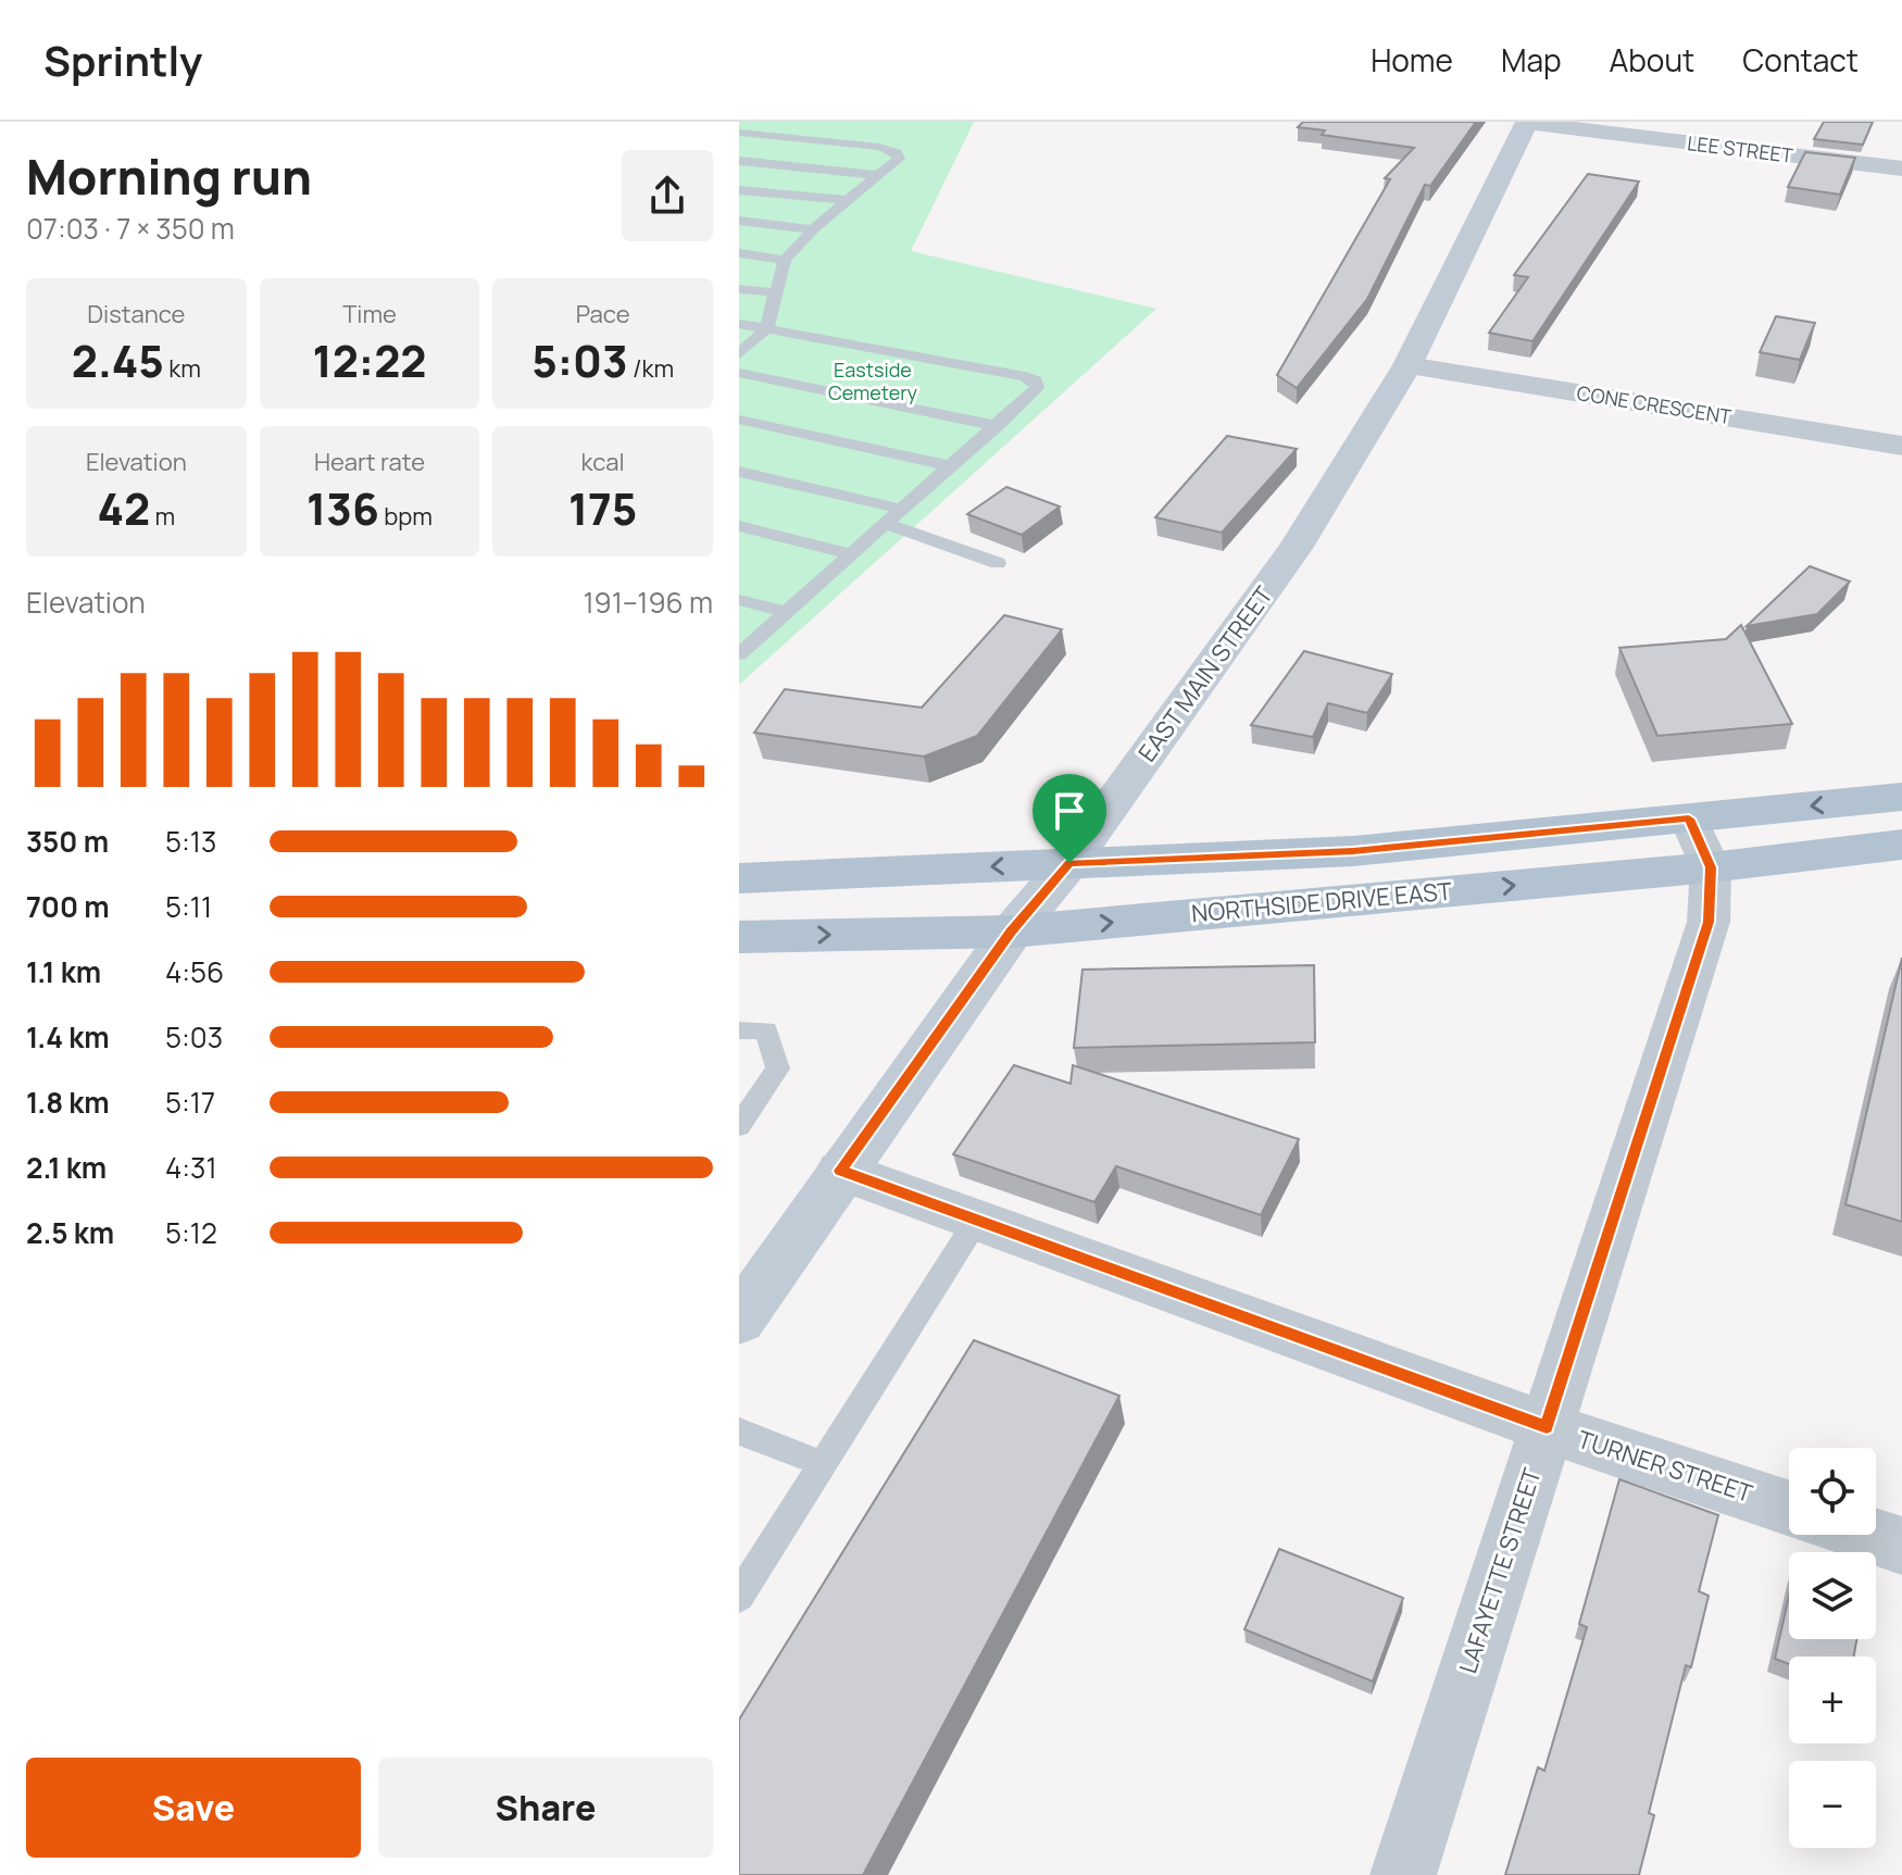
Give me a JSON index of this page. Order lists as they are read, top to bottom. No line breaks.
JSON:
{"streets":{"main road":["EAST MAIN STREET","NORTHSIDE DRIVE EAST"],"street":["LEE STREET","CONE CRESCENT","TURNER STREET","LAFAYETTE STREET"]},"crossings":[["LEE STREET","EAST MAIN STREET"],["CONE CRESCENT","EAST MAIN STREET"],["EAST MAIN STREET","NORTHSIDE DRIVE EAST"],["EAST MAIN STREET","TURNER STREET"],["NORTHSIDE DRIVE EAST","LAFAYETTE STREET"],["TURNER STREET","LAFAYETTE STREET"]],"parks":["Eastside Cemetery"],"page":{"header":"Sprintly","nav":["Home","Map","About","Contact"],"heading":["Morning run","07:03 · 7 × 350 m"],"stats":[["Distance","2.45 km"],["Time","12:22"],["Pace","5:03 /km"],["Elevation","42 m"],["Heart rate","136 bpm"],["kcal","175"]],"chart":["Elevation","191–196 m"],"list":[{"name":"350 m","note":"5:13"},{"name":"700 m","note":"5:11"},{"name":"1.1 km","note":"4:56"},{"name":"1.4 km","note":"5:03"},{"name":"1.8 km","note":"5:17"},{"name":"2.1 km","note":"4:31"},{"name":"2.5 km","note":"5:12"}],"map_buttons":["+","−"],"buttons":["Save","Share"]}}
